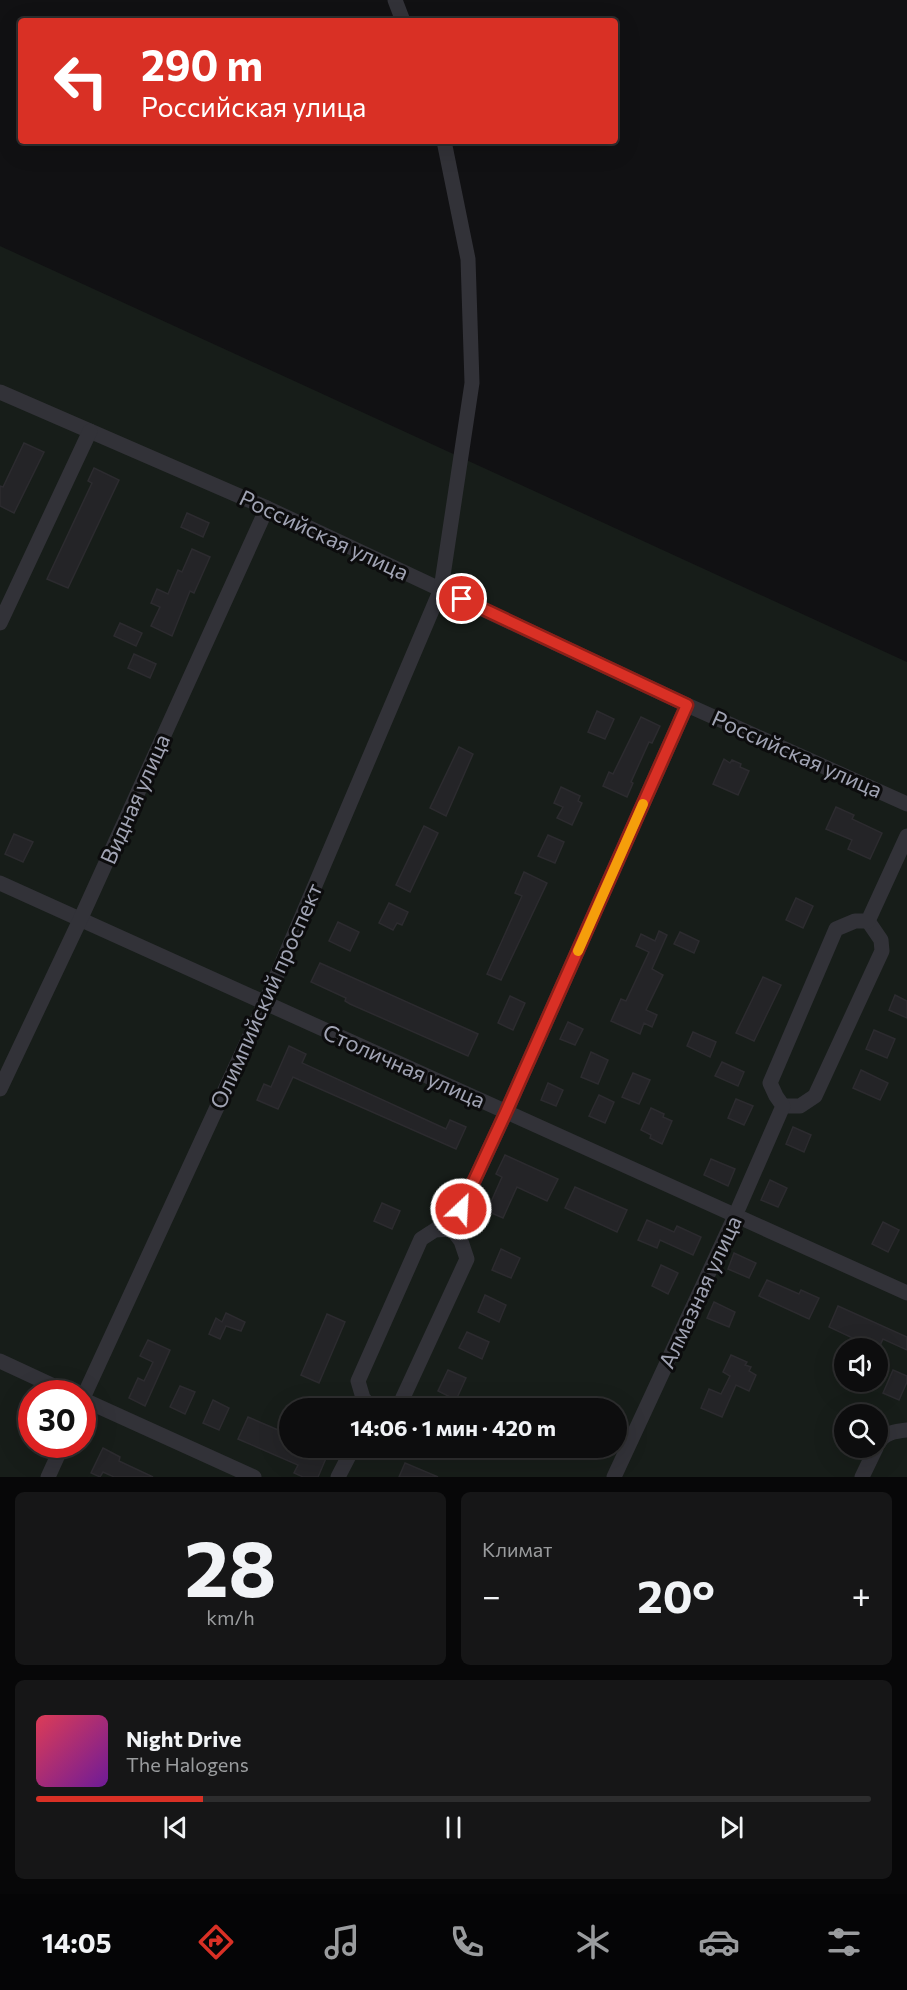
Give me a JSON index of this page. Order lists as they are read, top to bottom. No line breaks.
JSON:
{"streets":{"street":["Российская улица","Видная улица","Олимпийский проспект","Столичная улица","Алмазная улица"]},"crossings":[["Российская улица","Видная улица"],["Российская улица","Олимпийский проспект"],["Видная улица","Столичная улица"],["Олимпийский проспект","Столичная улица"],["Столичная улица","Алмазная улица"]],"page":{"turn":["290 m","Российская улица"],"limit":"30","trip":"14:06 · 1 мин · 420 m","tile":[["28","km/h"],"Климат"],"heat":["−","20°","+"],"song":["Night Drive","The Halogens"],"tabs":"14:05"}}
